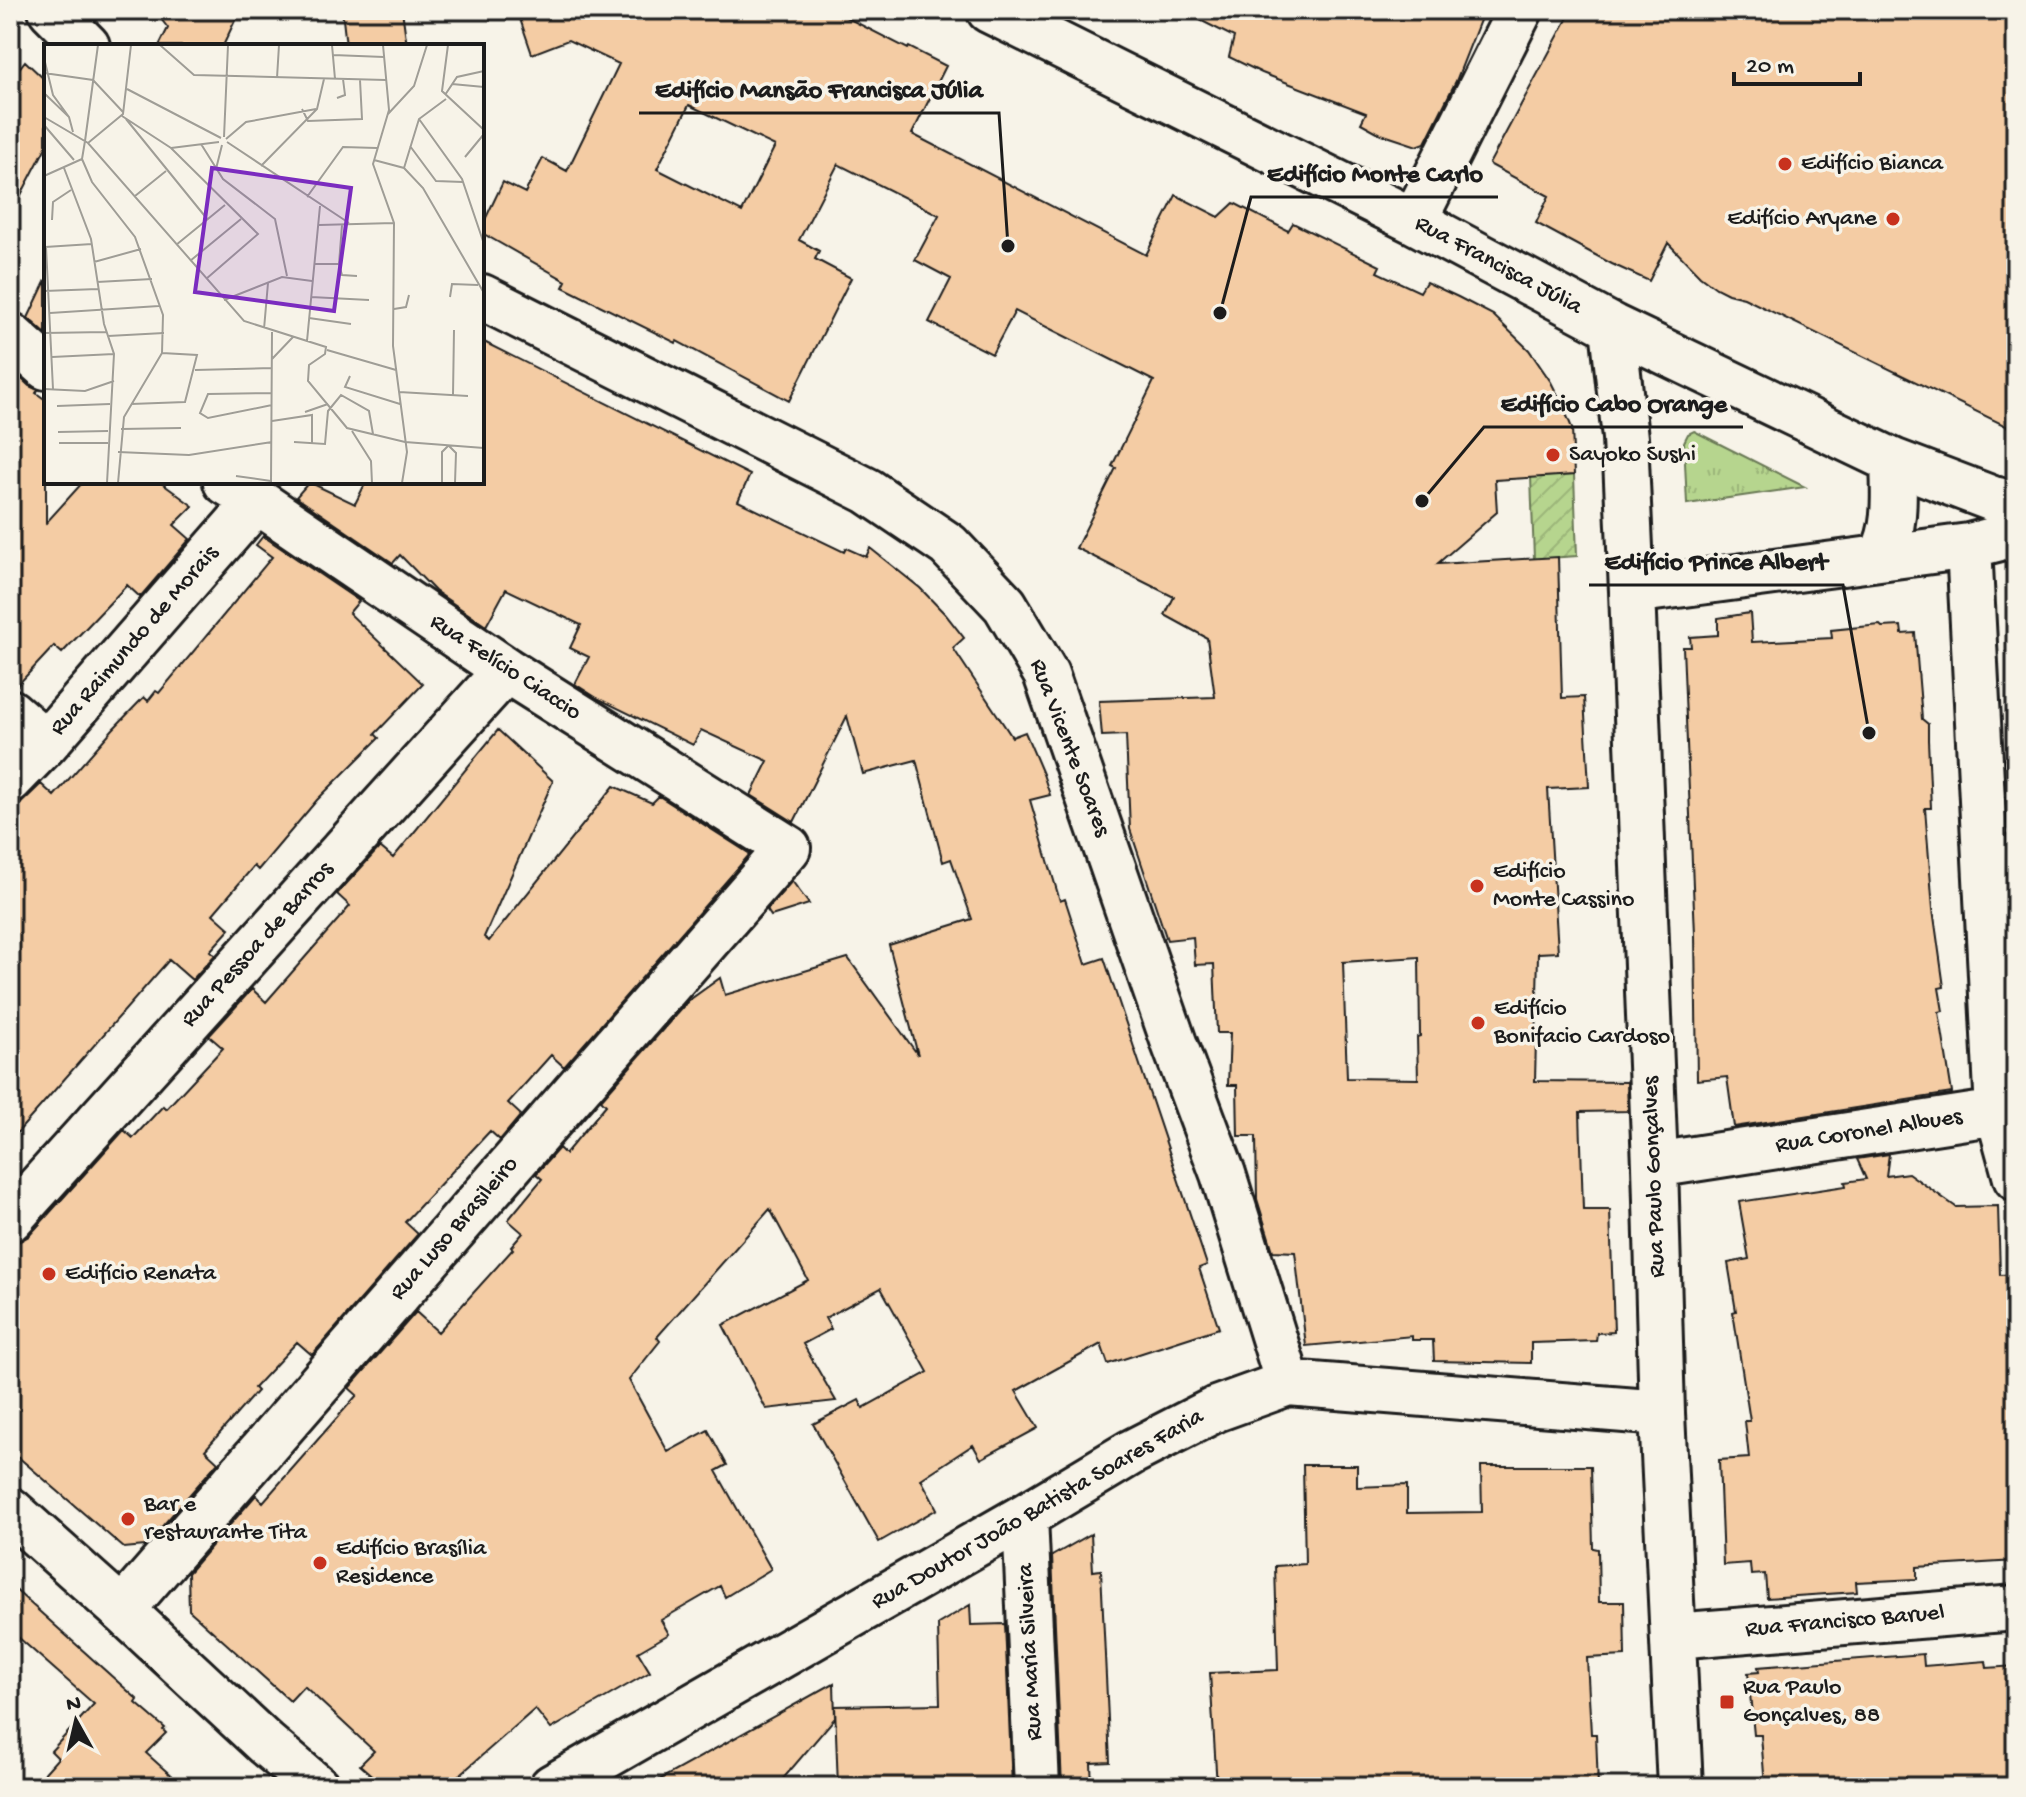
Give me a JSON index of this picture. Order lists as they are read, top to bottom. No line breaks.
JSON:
{"streets":{"street":["Rua Francisca Júlia","Rua Raimundo de Morais","Rua Felício Ciaccio","Rua Vicente Soares","Rua Pessoa de Barros","Rua Coronel Albues","Rua Paulo Gonçalves","Rua Luso Brasileiro","Rua Doutor João Batista Soares Faria","Rua Francisco Baruel","Rua Maria Silveira"]},"crossings":[["Rua Francisca Júlia","Rua Paulo Gonçalves"],["Rua Raimundo de Morais","Rua Felício Ciaccio"],["Rua Felício Ciaccio","Rua Pessoa de Barros"],["Rua Felício Ciaccio","Rua Luso Brasileiro"],["Rua Vicente Soares","Rua Doutor João Batista Soares Faria"],["Rua Coronel Albues","Rua Paulo Gonçalves"],["Rua Paulo Gonçalves","Rua Doutor João Batista Soares Faria"],["Rua Paulo Gonçalves","Rua Francisco Baruel"],["Rua Doutor João Batista Soares Faria","Rua Maria Silveira"]],"places":{"other":["Edifício Bianca","Edifício Aryane","Edifício Mansão Francisca Júlia","Edifício Monte Carlo","Sayoko Sushi","Edifício Cabo Orange","Edifício Prince Albert","Edifício Monte Cassino","Edifício Bonifacio Cardoso","Edifício Renata","Bar e restaurante Tita","Edifício Brasília Residence"],"transit":["Rua Paulo Gonçalves, 88"]},"scale_bar":"20 m","north":"top"}
